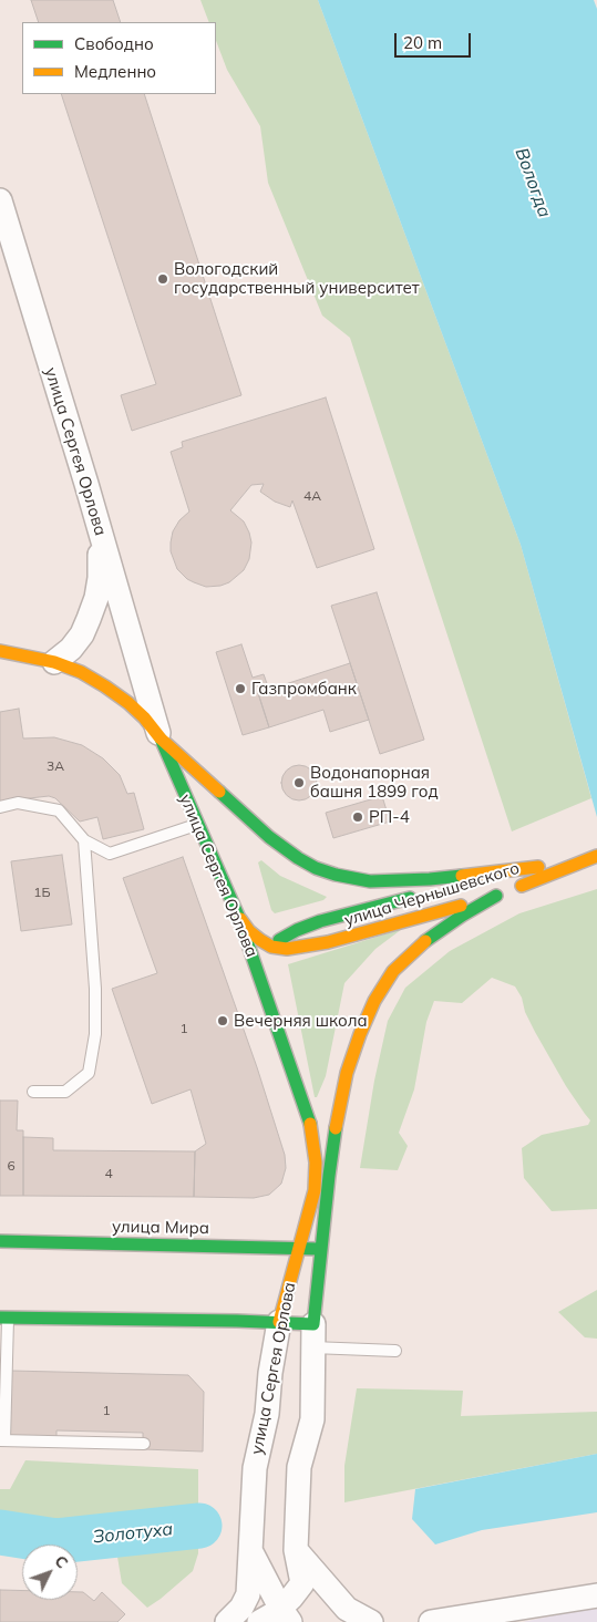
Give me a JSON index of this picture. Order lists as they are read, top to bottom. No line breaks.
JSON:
{"streets":{"main road":["улица Сергея Орлова","улица Чернышевского","улица Мира"]},"crossings":[["улица Сергея Орлова","улица Чернышевского"],["улица Сергея Орлова","улица Мира"]],"water":["Вологда","Золотуха"],"places":["Вологодский государственный университет","Газпромбанк","Водонапорная башня 1899 год","РП-4","Вечерняя школа"],"house_numbers":["4А","3А","1Б","1","6","4","1"],"legend":["Свободно","Медленно"],"scale_bar":"20 m","north":"top right"}
